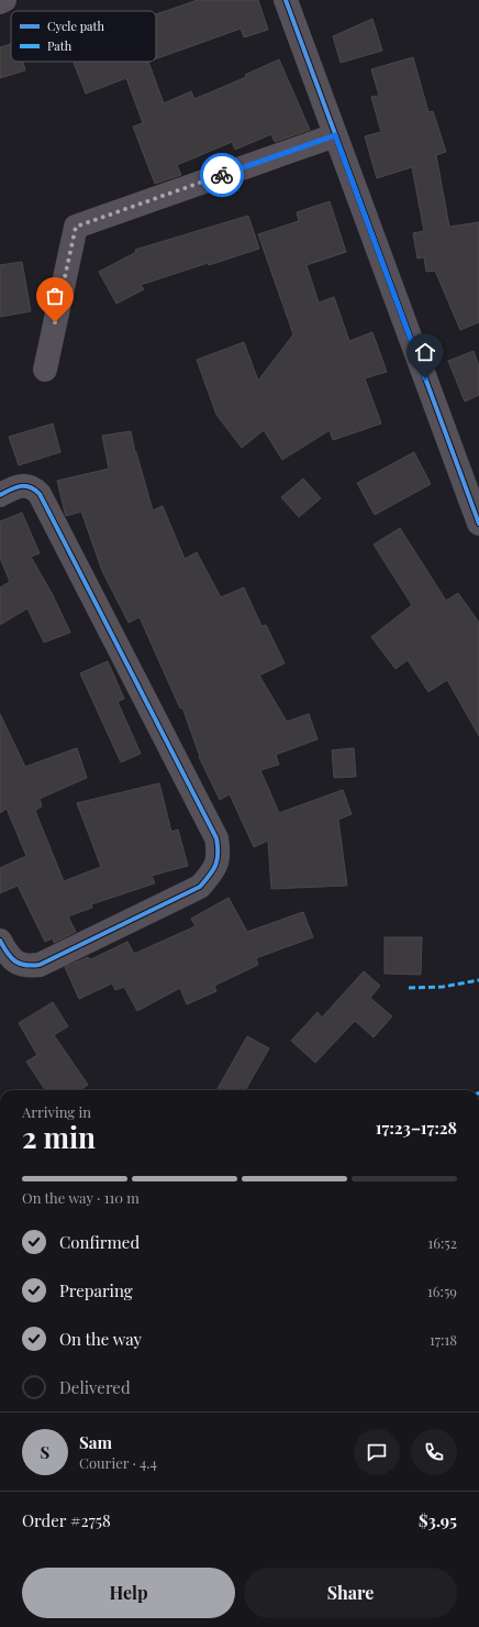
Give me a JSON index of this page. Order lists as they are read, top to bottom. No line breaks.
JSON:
{"legend":["Cycle path","Path"],"page":{"heading":["2 min","Arriving in","17:23–17:28"],"panel":["Sam","Courier · 4.4","Order #2758","$3.95"],"bar":"On the way · 110 m","list":[["Confirmed","16:52"],["Preparing","16:59"],["On the way","17:18"],"Delivered"],"round":"S","buttons":["Help","Share"]}}
